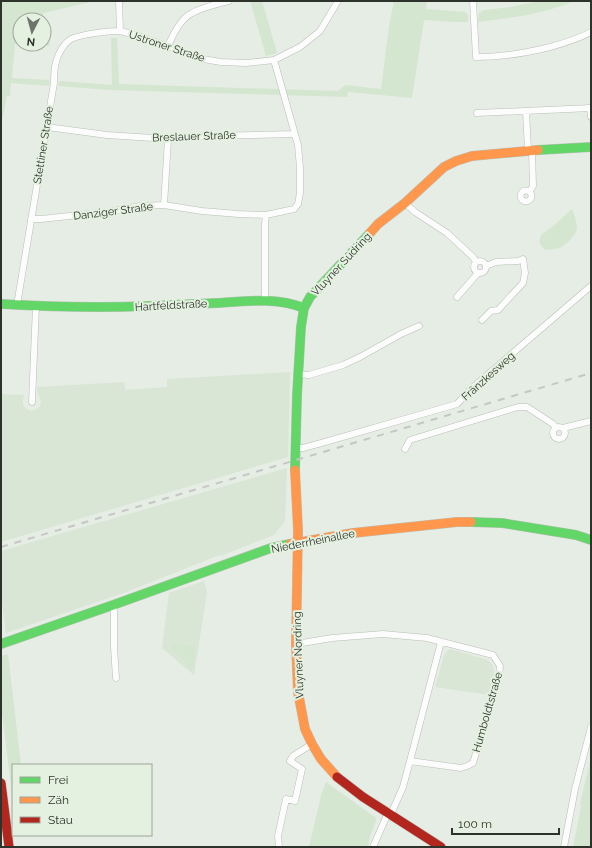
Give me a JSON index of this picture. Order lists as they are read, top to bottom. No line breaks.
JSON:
{"streets":{"street":["Ustroner Straße","Breslauer Straße","Stettiner Straße","Danziger Straße","Vluyner Südring","Hartfeldstraße","Fränzkesweg","Niederrheinallee","Vluyner Nordring","Humboldtstraße"]},"crossings":[["Ustroner Straße","Stettiner Straße"],["Ustroner Straße","Danziger Straße"],["Breslauer Straße","Stettiner Straße"],["Breslauer Straße","Danziger Straße"],["Stettiner Straße","Danziger Straße"],["Stettiner Straße","Hartfeldstraße"],["Vluyner Südring","Hartfeldstraße"],["Vluyner Südring","Fränzkesweg"],["Vluyner Südring","Niederrheinallee"],["Vluyner Südring","Vluyner Nordring"],["Niederrheinallee","Vluyner Nordring"],["Vluyner Nordring","Humboldtstraße"]],"legend":["Frei","Zäh","Stau"],"scale_bar":"100 m","north":"bottom"}
